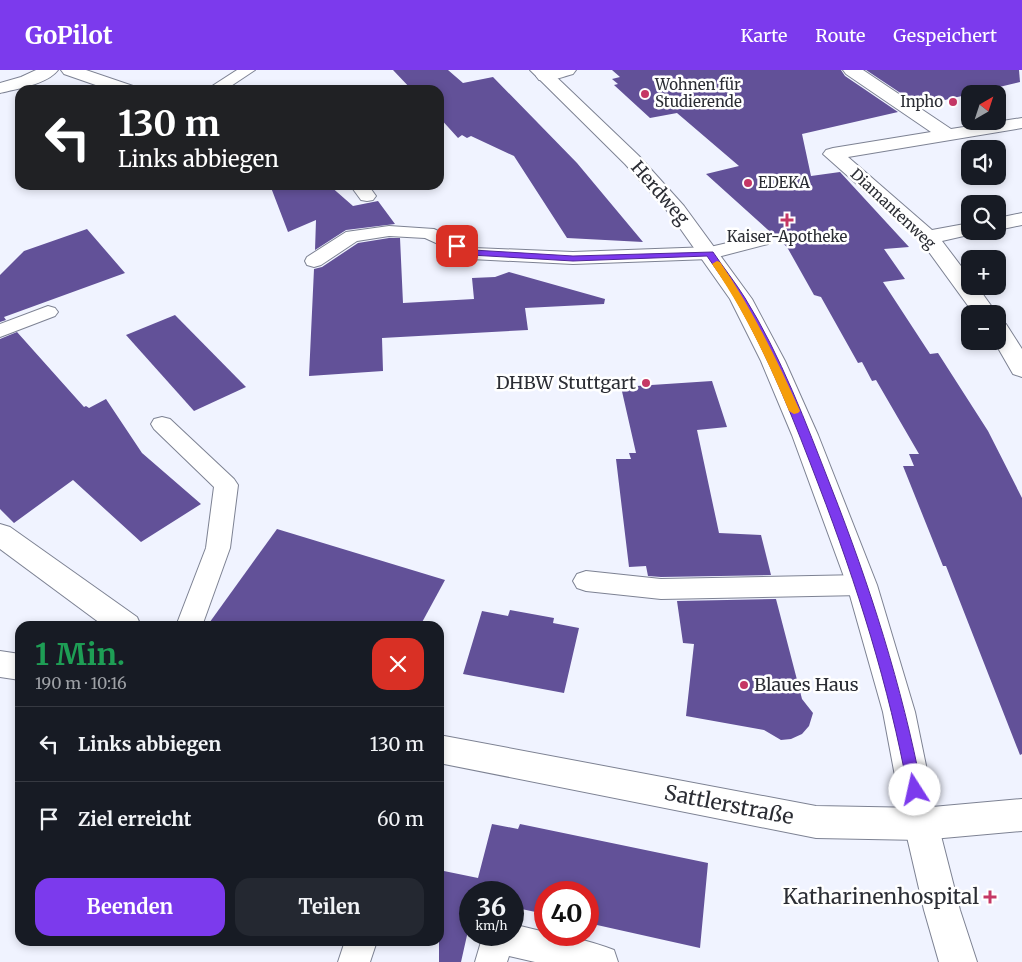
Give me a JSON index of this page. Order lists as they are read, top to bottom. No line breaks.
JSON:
{"streets":{"street":["Herdweg","Diamantenweg","Sattlerstraße"]},"crossings":[["Herdweg","Sattlerstraße"]],"places":{"other":["Wohnen für Studierende","Inpho","EDEKA","DHBW Stuttgart","Blaues Haus"],"health":["Kaiser-Apotheke","Katharinenhospital"]},"north":"top right","page":{"header":"GoPilot","nav":["Karte","Route","Gespeichert"],"map_buttons":["+","−"],"turn":["130 m","Links abbiegen"],"heading":["1 Min.","190 m · 10:16"],"list":[{"name":"Links abbiegen","value":"130 m"},{"name":"Ziel erreicht","value":"60 m"}],"buttons":["Beenden","Teilen"],"speed":"36 km/h","limit":"40"}}
